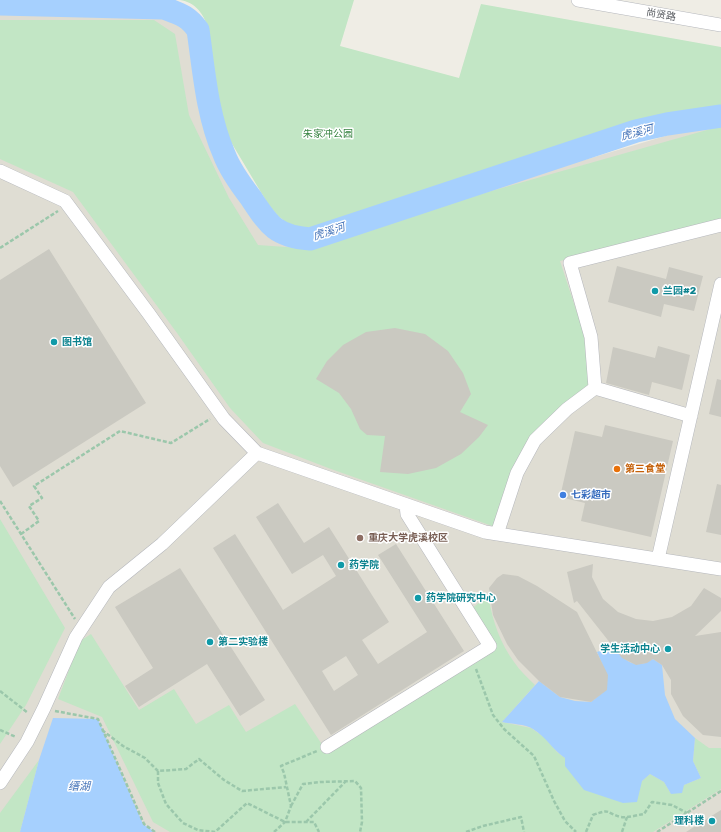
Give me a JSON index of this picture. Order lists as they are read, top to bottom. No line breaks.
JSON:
{"streets":{"street":["尚贤路"]},"water":["虎溪河","缙湖"],"parks":["朱家冲公园"],"places":["兰园#2","图书馆","第三食堂","七彩超市","重庆大学虎溪校区","药学院","药学院研究中心","第二实验楼","学生活动中心","理科楼"]}
